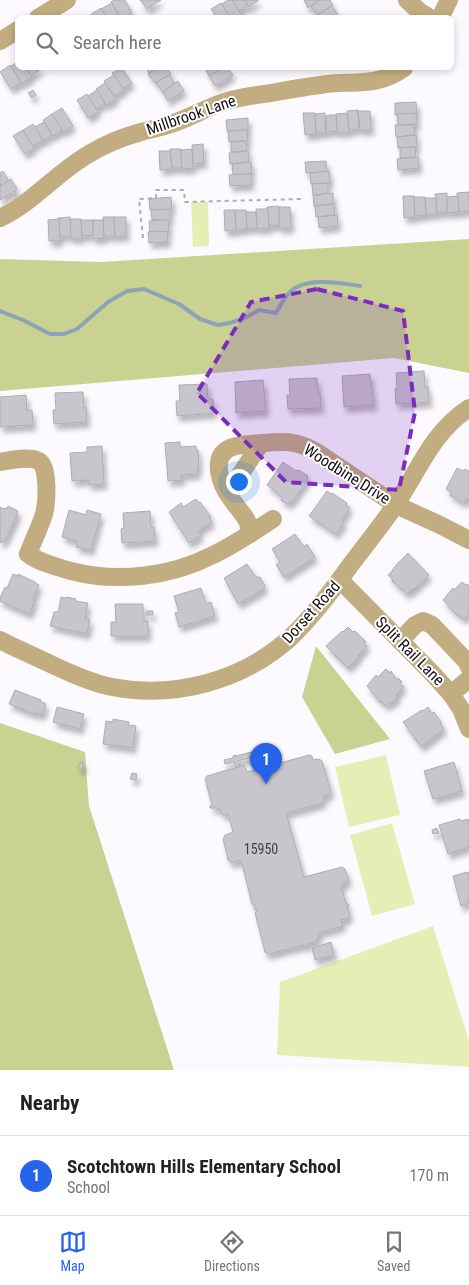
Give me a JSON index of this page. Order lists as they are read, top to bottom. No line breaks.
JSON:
{"streets":{"street":["Millbrook Lane","Woodbine Drive","Dorset Road","Split Rail Lane"]},"crossings":[["Woodbine Drive","Dorset Road"],["Dorset Road","Split Rail Lane"]],"house_numbers":["15950"],"page":{"search":"Search here","pins":"1","heading":"Nearby","list":[{"mark":"1","name":"Scotchtown Hills Elementary School","note":"School","value":"170 m"}],"nav":["Map","Directions","Saved"]}}
